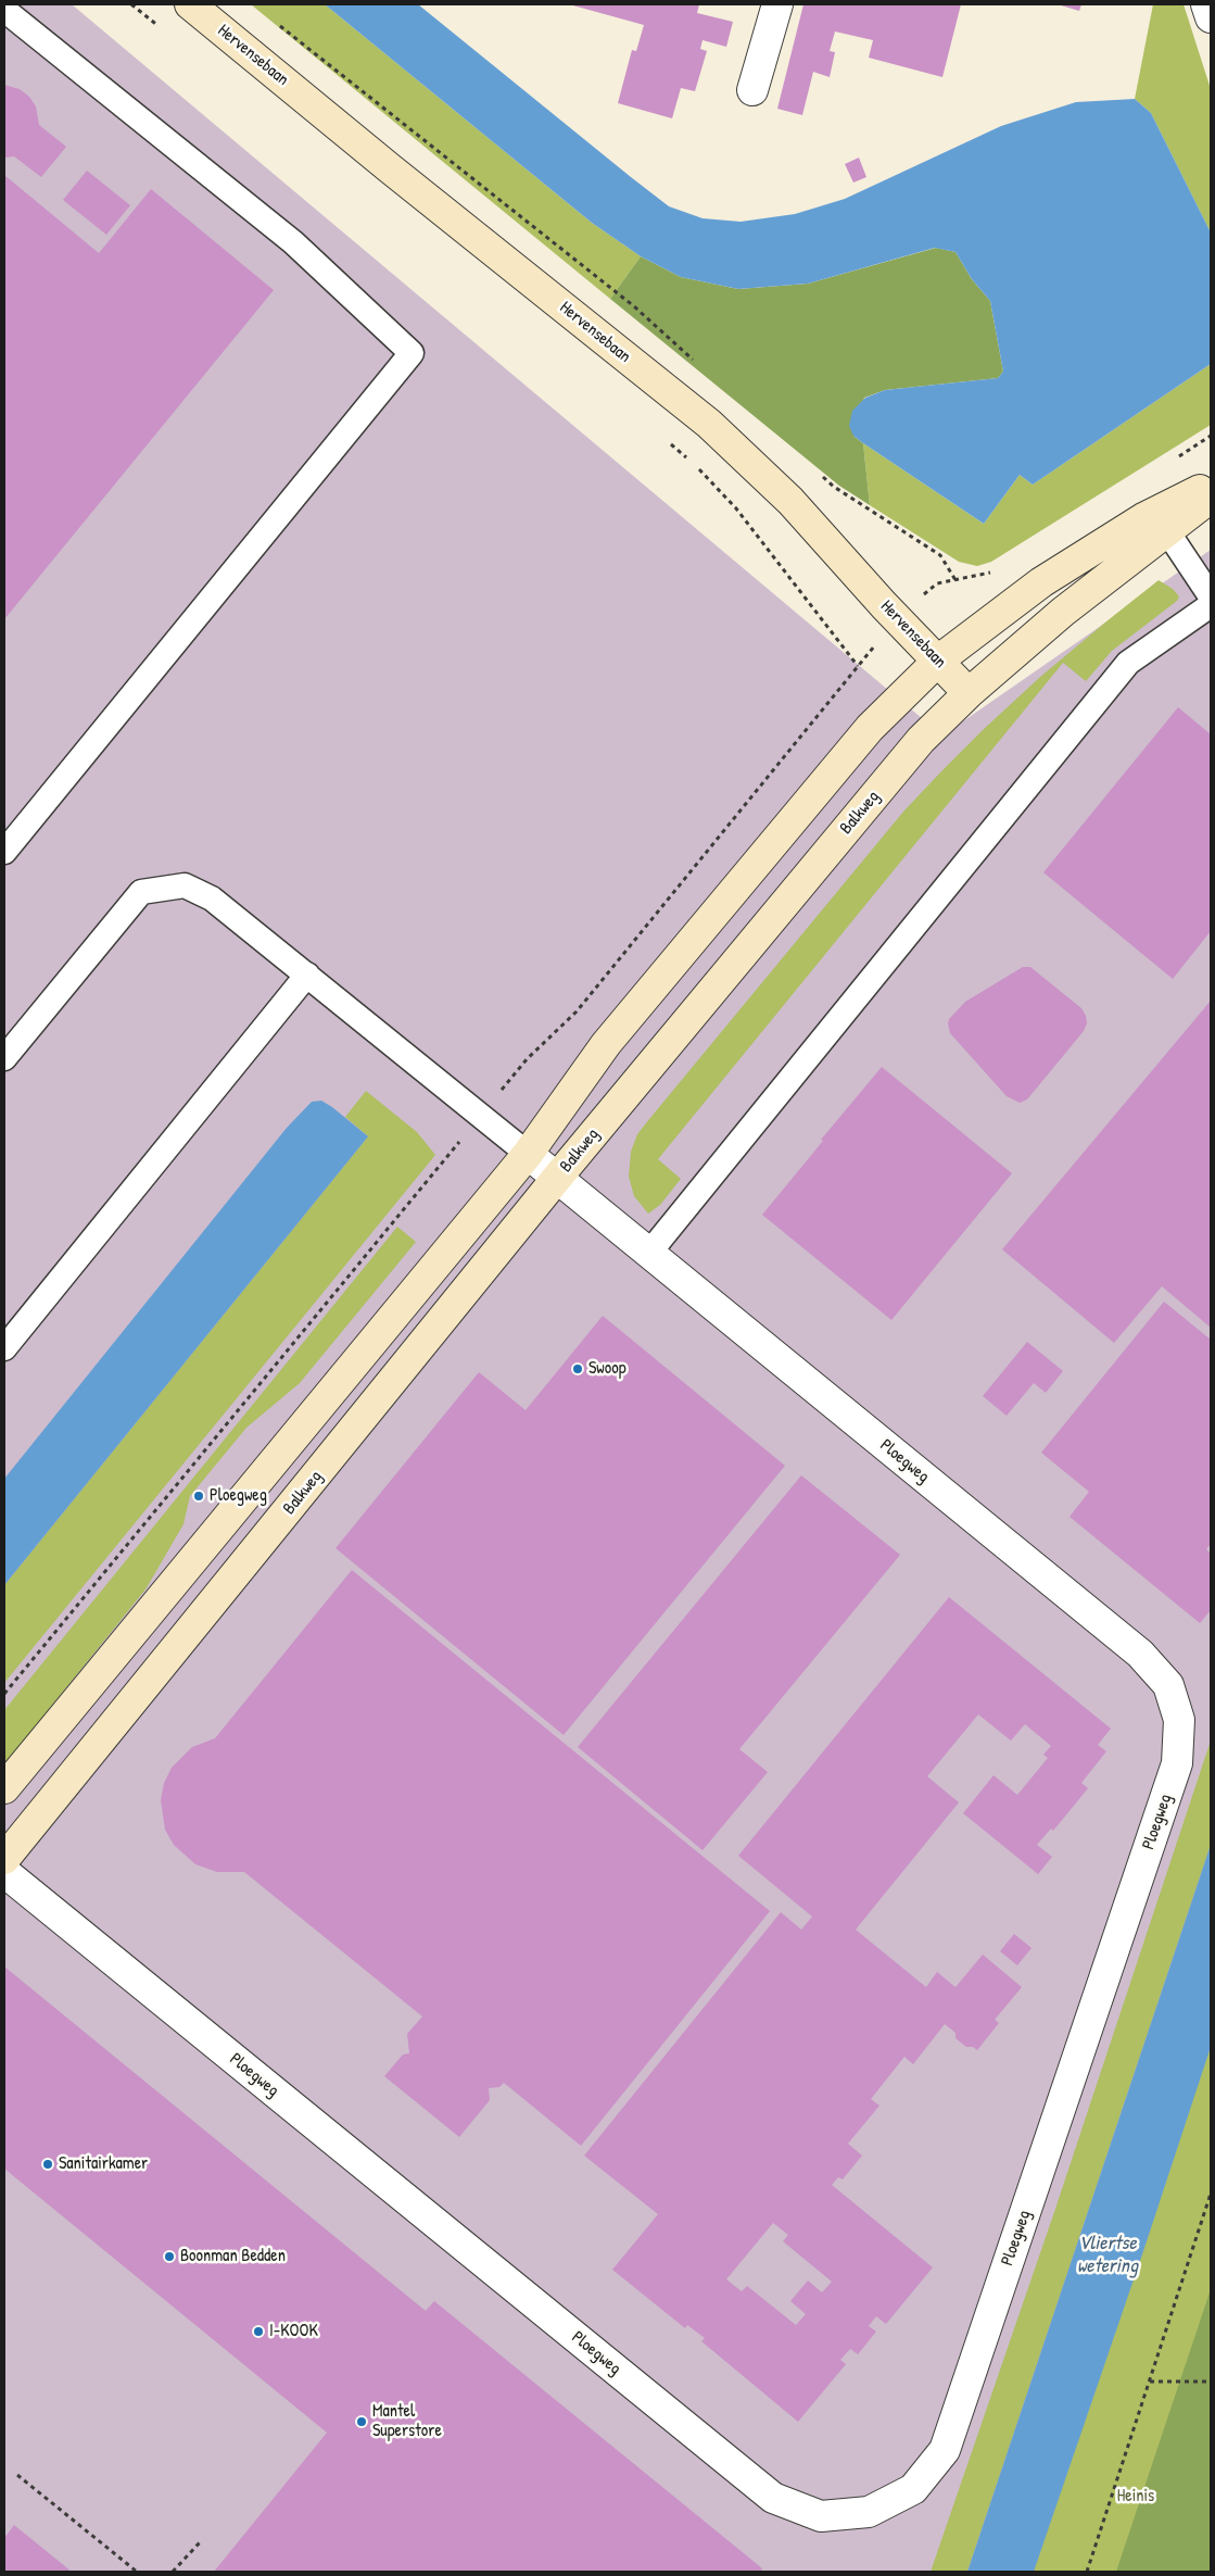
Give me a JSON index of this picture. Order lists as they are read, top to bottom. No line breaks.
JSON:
{"streets":{"street":["Hervensebaan","Balkweg","Ploegweg"]},"crossings":[["Hervensebaan","Balkweg"],["Balkweg","Ploegweg"]],"water":["Vliertse wetering"],"parks":["Heinis"],"places":["Swoop","Ploegweg","Sanitairkamer","Boonman Bedden","I-KOOK","Mantel Superstore"]}
